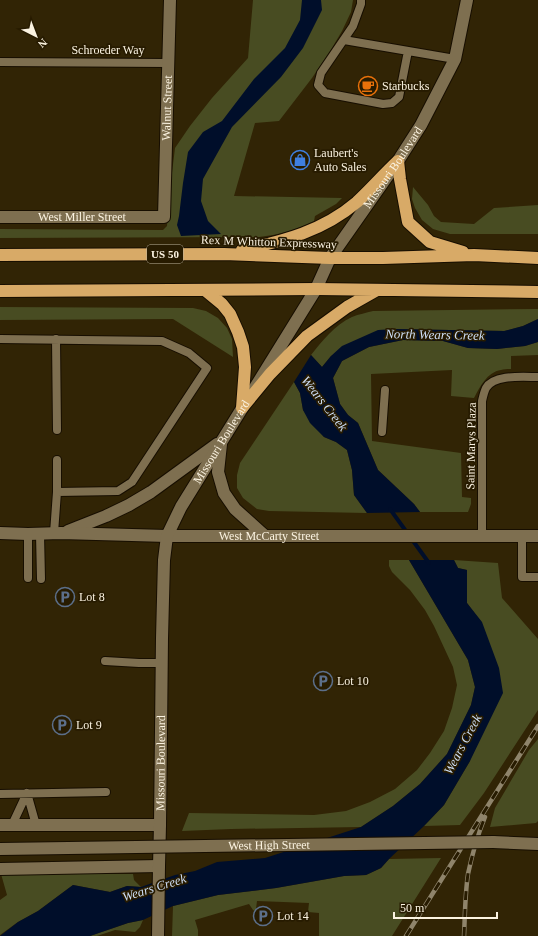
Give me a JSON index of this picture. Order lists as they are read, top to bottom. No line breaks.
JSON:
{"streets":{"highway":["Rex M Whitton Expressway","US 50"],"main road":["Walnut Street","Missouri Boulevard","West Miller Street","West McCarty Street","West High Street"],"lane":["Schroeder Way","Saint Marys Plaza"]},"crossings":[["Schroeder Way","Walnut Street"],["Walnut Street","West Miller Street"],["Missouri Boulevard","Rex M Whitton Expressway"],["Missouri Boulevard","West McCarty Street"],["Saint Marys Plaza","West McCarty Street"]],"water":["North Wears Creek","Wears Creek"],"places":{"cafe":["Starbucks"],"shop":["Laubert's Auto Sales"],"parking":["Lot 8","Lot 10","Lot 9","Lot 14"]},"scale_bar":"50 m","north":"bottom right"}
